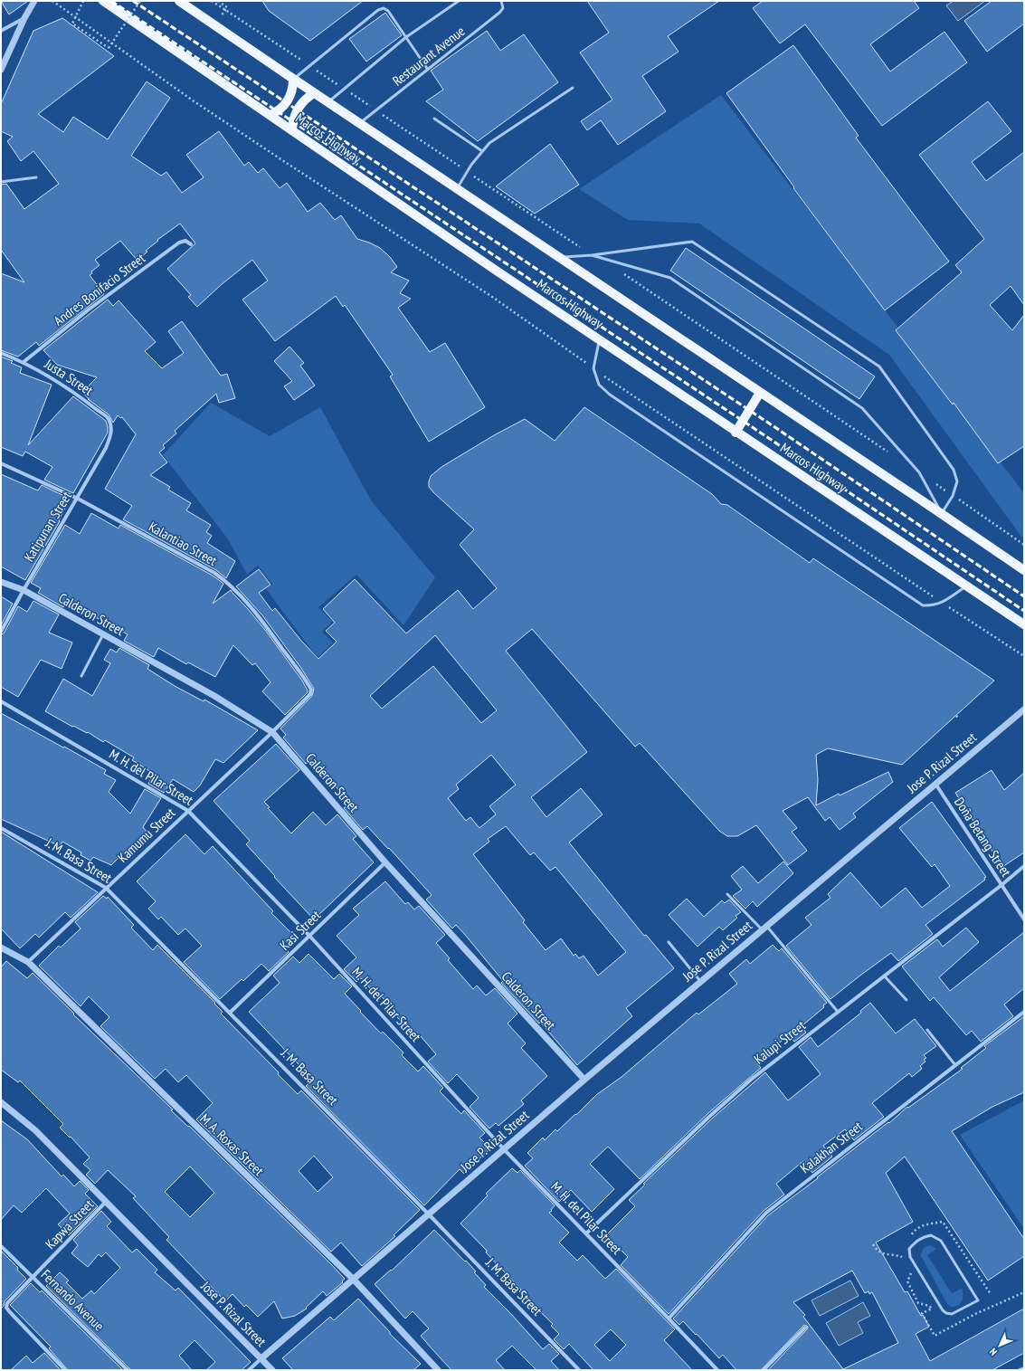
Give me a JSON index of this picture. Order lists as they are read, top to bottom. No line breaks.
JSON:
{"streets":{"main road":["Marcos Highway"],"street":["Andres Bonifacio Street","Justa Street","Katipunan Street","Kalantiao Street","Calderon Street","Jose P. Rizal Street","M. H. del Pilar Street","Kamumu Street","Doña Betang Street","J. M. Basa Street","Kasi Street","Kalupi Street","M. A. Roxas Street","Kalakhan Street","Kapwa Street","Fernando Avenue"],"lane":["Restaurant Avenue"]},"crossings":[["Andres Bonifacio Street","Justa Street"],["Justa Street","Katipunan Street"],["Katipunan Street","Kalantiao Street"],["Katipunan Street","Calderon Street"],["Kalantiao Street","Kamumu Street"],["Calderon Street","Jose P. Rizal Street"],["Calderon Street","Kamumu Street"],["Calderon Street","Kasi Street"],["Jose P. Rizal Street","M. H. del Pilar Street"],["Jose P. Rizal Street","Doña Betang Street"],["Jose P. Rizal Street","J. M. Basa Street"],["Jose P. Rizal Street","M. A. Roxas Street"],["Jose P. Rizal Street","Kapwa Street"],["M. H. del Pilar Street","Kamumu Street"],["M. H. del Pilar Street","Kasi Street"],["M. H. del Pilar Street","Kalupi Street"],["M. H. del Pilar Street","Kalakhan Street"],["Kamumu Street","J. M. Basa Street"],["Kamumu Street","M. A. Roxas Street"],["Doña Betang Street","Kalupi Street"],["J. M. Basa Street","Kasi Street"],["Kapwa Street","Fernando Avenue"]],"north":"bottom left"}
